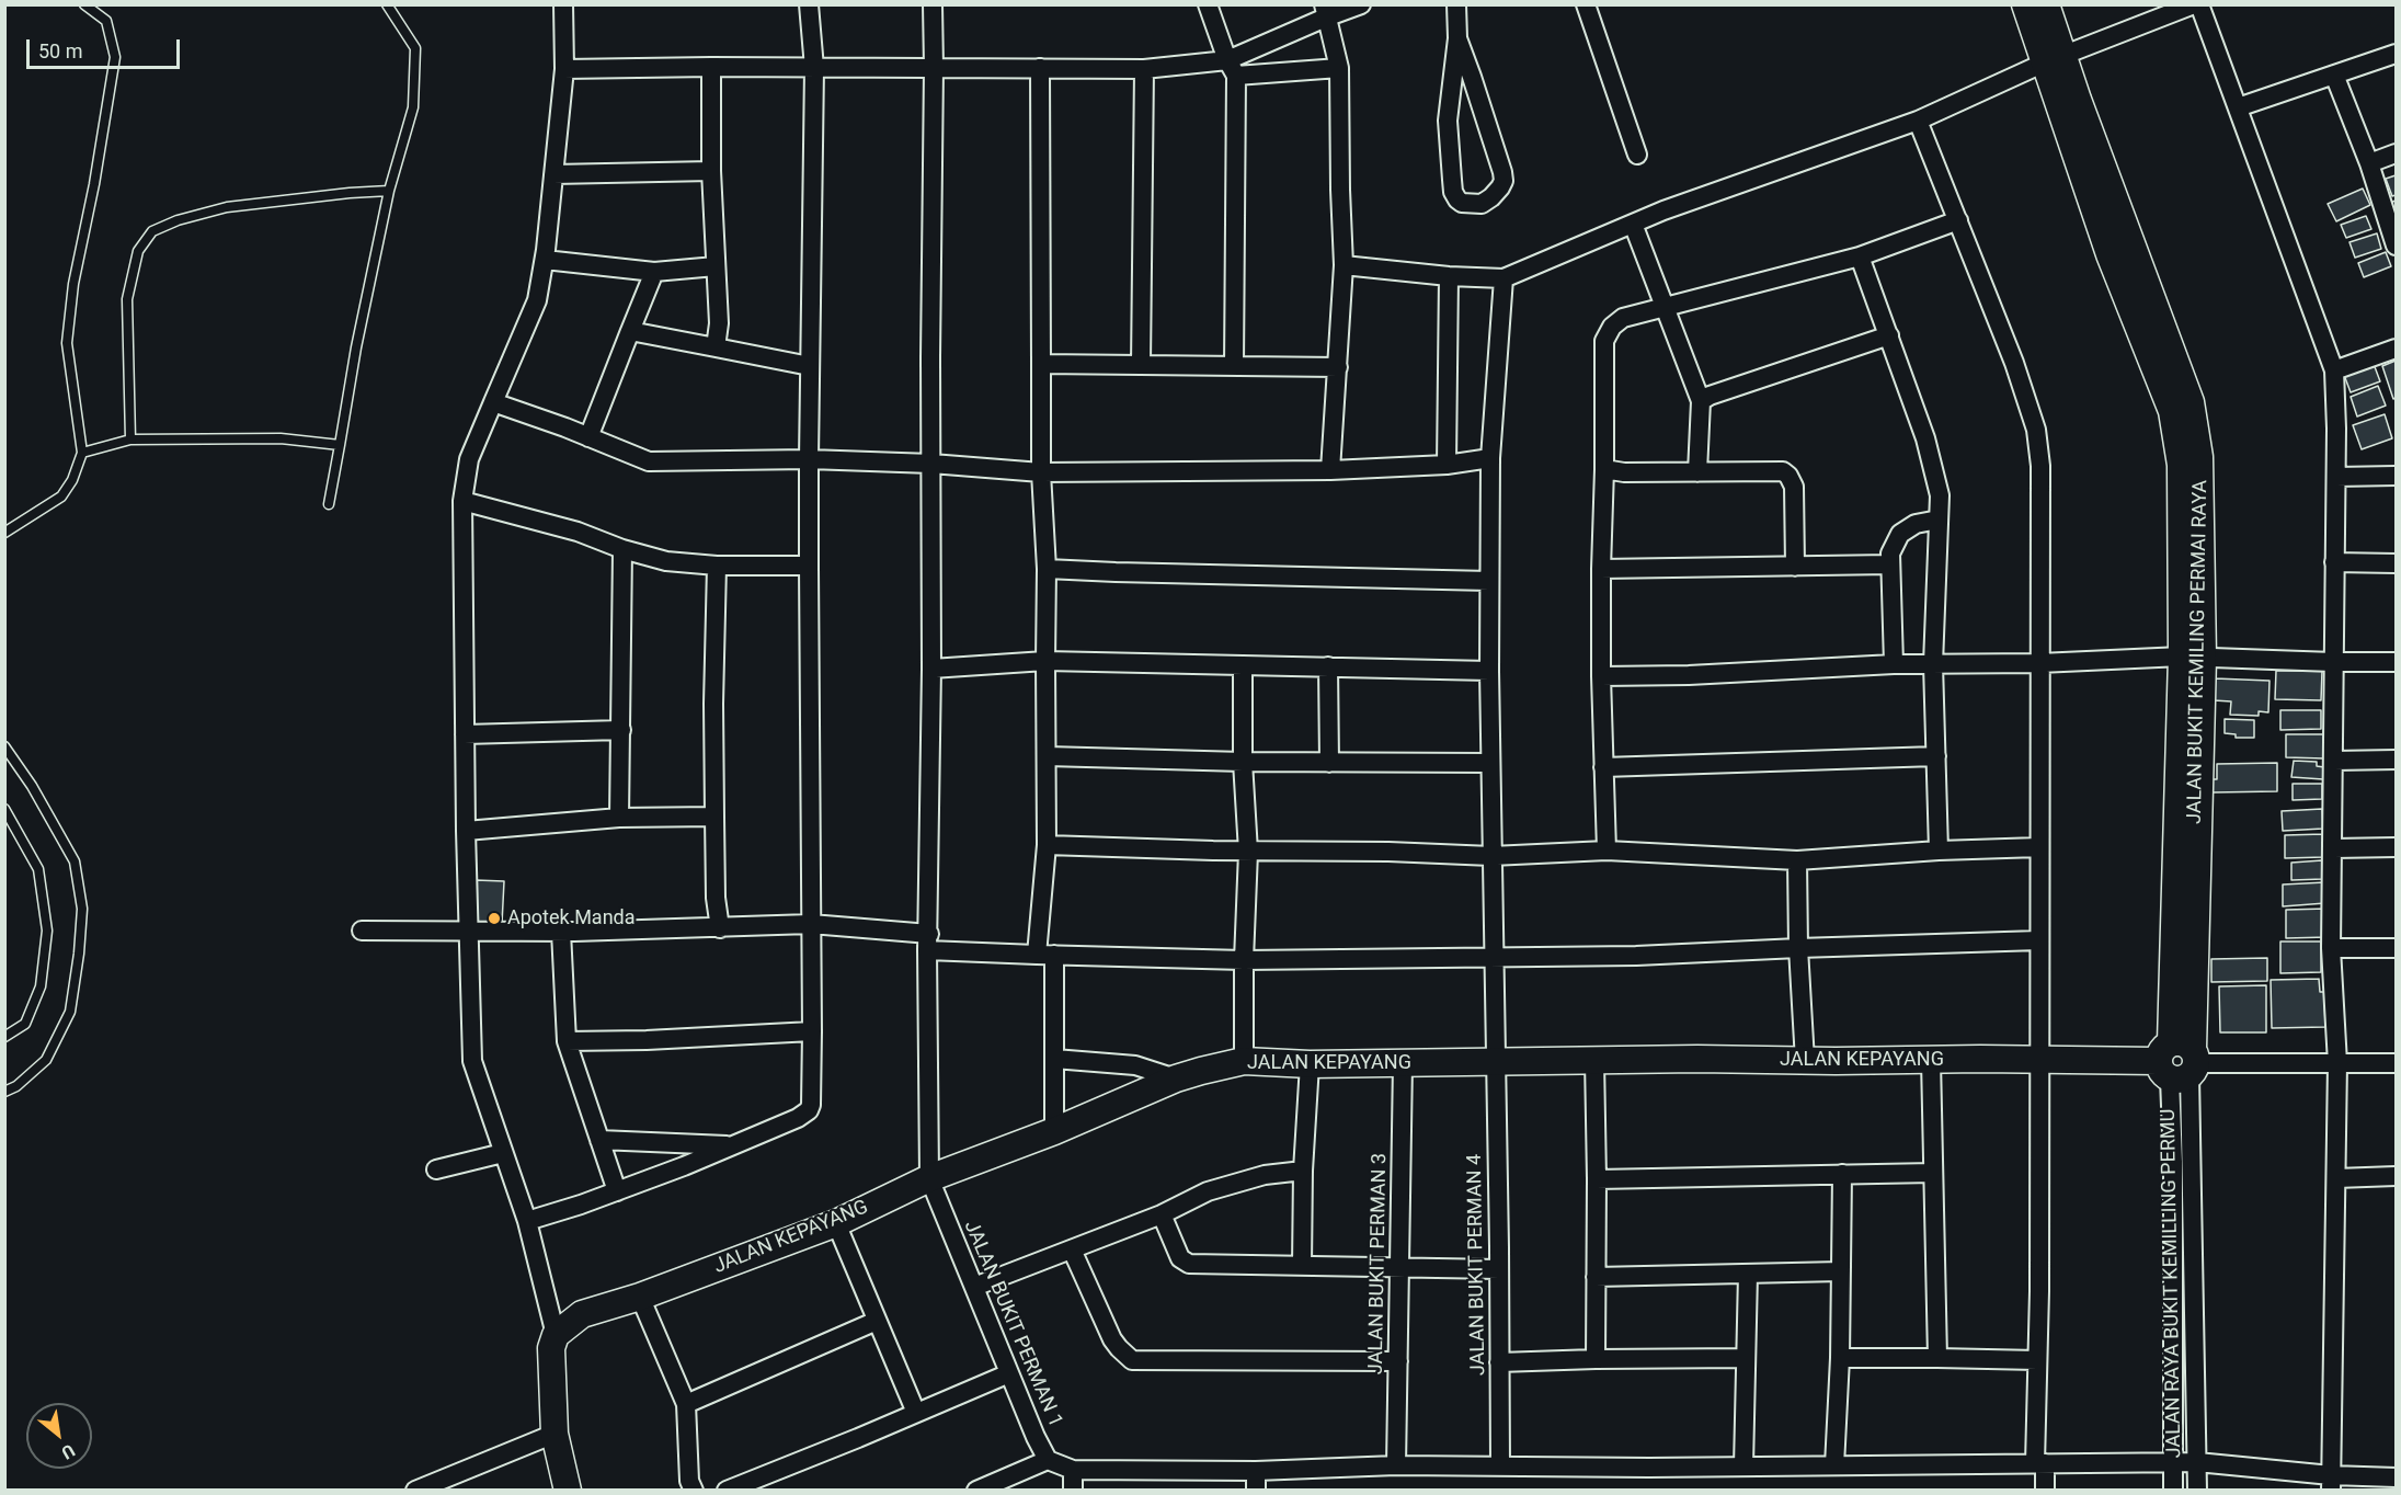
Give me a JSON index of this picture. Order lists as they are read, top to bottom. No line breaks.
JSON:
{"streets":{"street":["JALAN BUKIT KEMILING PERMAI RAYA","JALAN KEPAYANG","JALAN BUKIT PERMAN 3","JALAN BUKIT PERMAN 4","JALAN RAYA BUKIT KEMILLING PERMU","JALAN BUKIT PERMAN 1"]},"crossings":[["JALAN BUKIT KEMILING PERMAI RAYA","JALAN KEPAYANG"],["JALAN BUKIT KEMILING PERMAI RAYA","JALAN RAYA BUKIT KEMILLING PERMU"],["JALAN KEPAYANG","JALAN BUKIT PERMAN 3"],["JALAN KEPAYANG","JALAN BUKIT PERMAN 4"],["JALAN KEPAYANG","JALAN RAYA BUKIT KEMILLING PERMU"],["JALAN KEPAYANG","JALAN BUKIT PERMAN 1"]],"places":["Apotek Manda"],"scale_bar":"50 m","north":"bottom right"}
